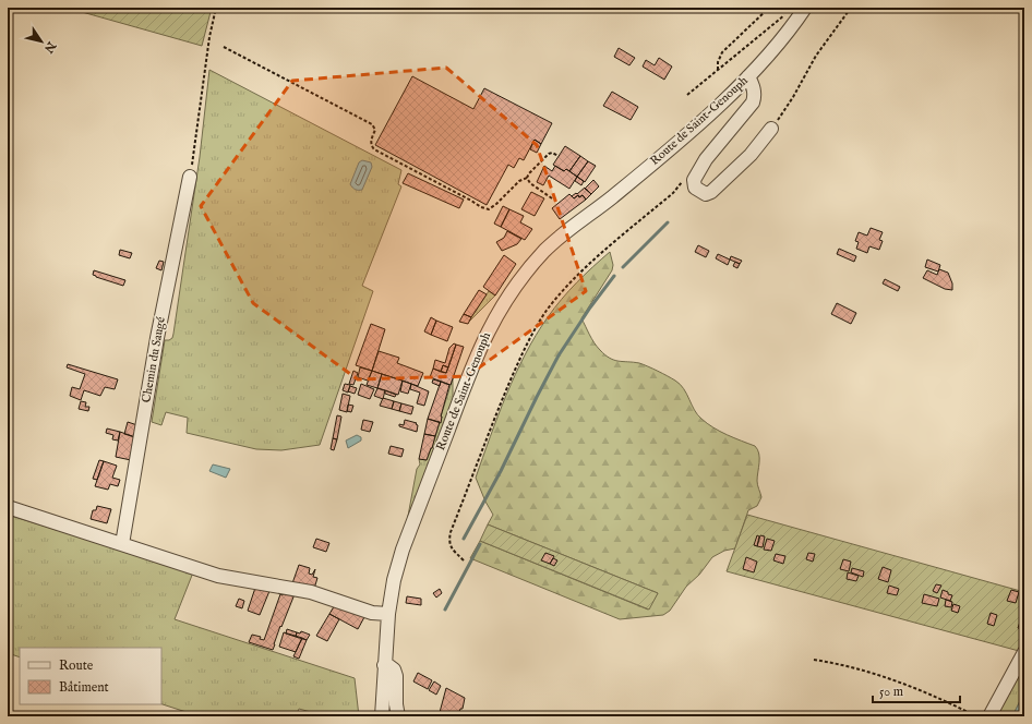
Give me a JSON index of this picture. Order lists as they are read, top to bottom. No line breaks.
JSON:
{"streets":{"street":["Route de Saint-Genouph","Chemin du Saugé"]},"legend":["Route","Bâtiment"],"scale_bar":"50 m","north":"bottom right"}
